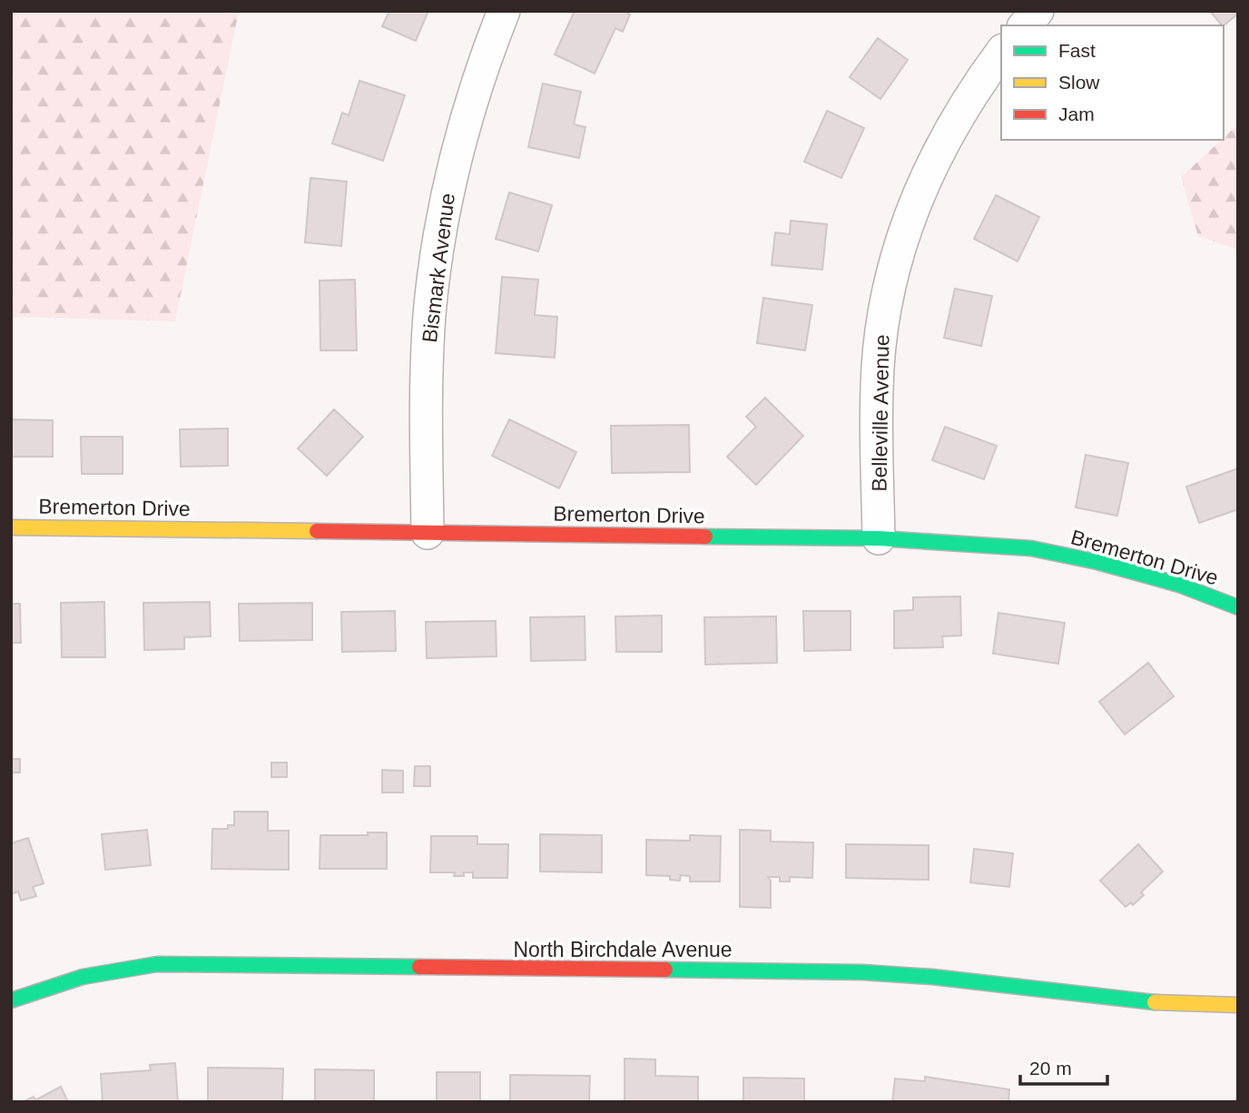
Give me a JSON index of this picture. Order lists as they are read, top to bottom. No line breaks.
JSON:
{"streets":{"street":["Bismark Avenue","Belleville Avenue","Bremerton Drive","North Birchdale Avenue"]},"crossings":[["Bismark Avenue","Bremerton Drive"],["Belleville Avenue","Bremerton Drive"]],"legend":["Fast","Slow","Jam"],"scale_bar":"20 m"}
